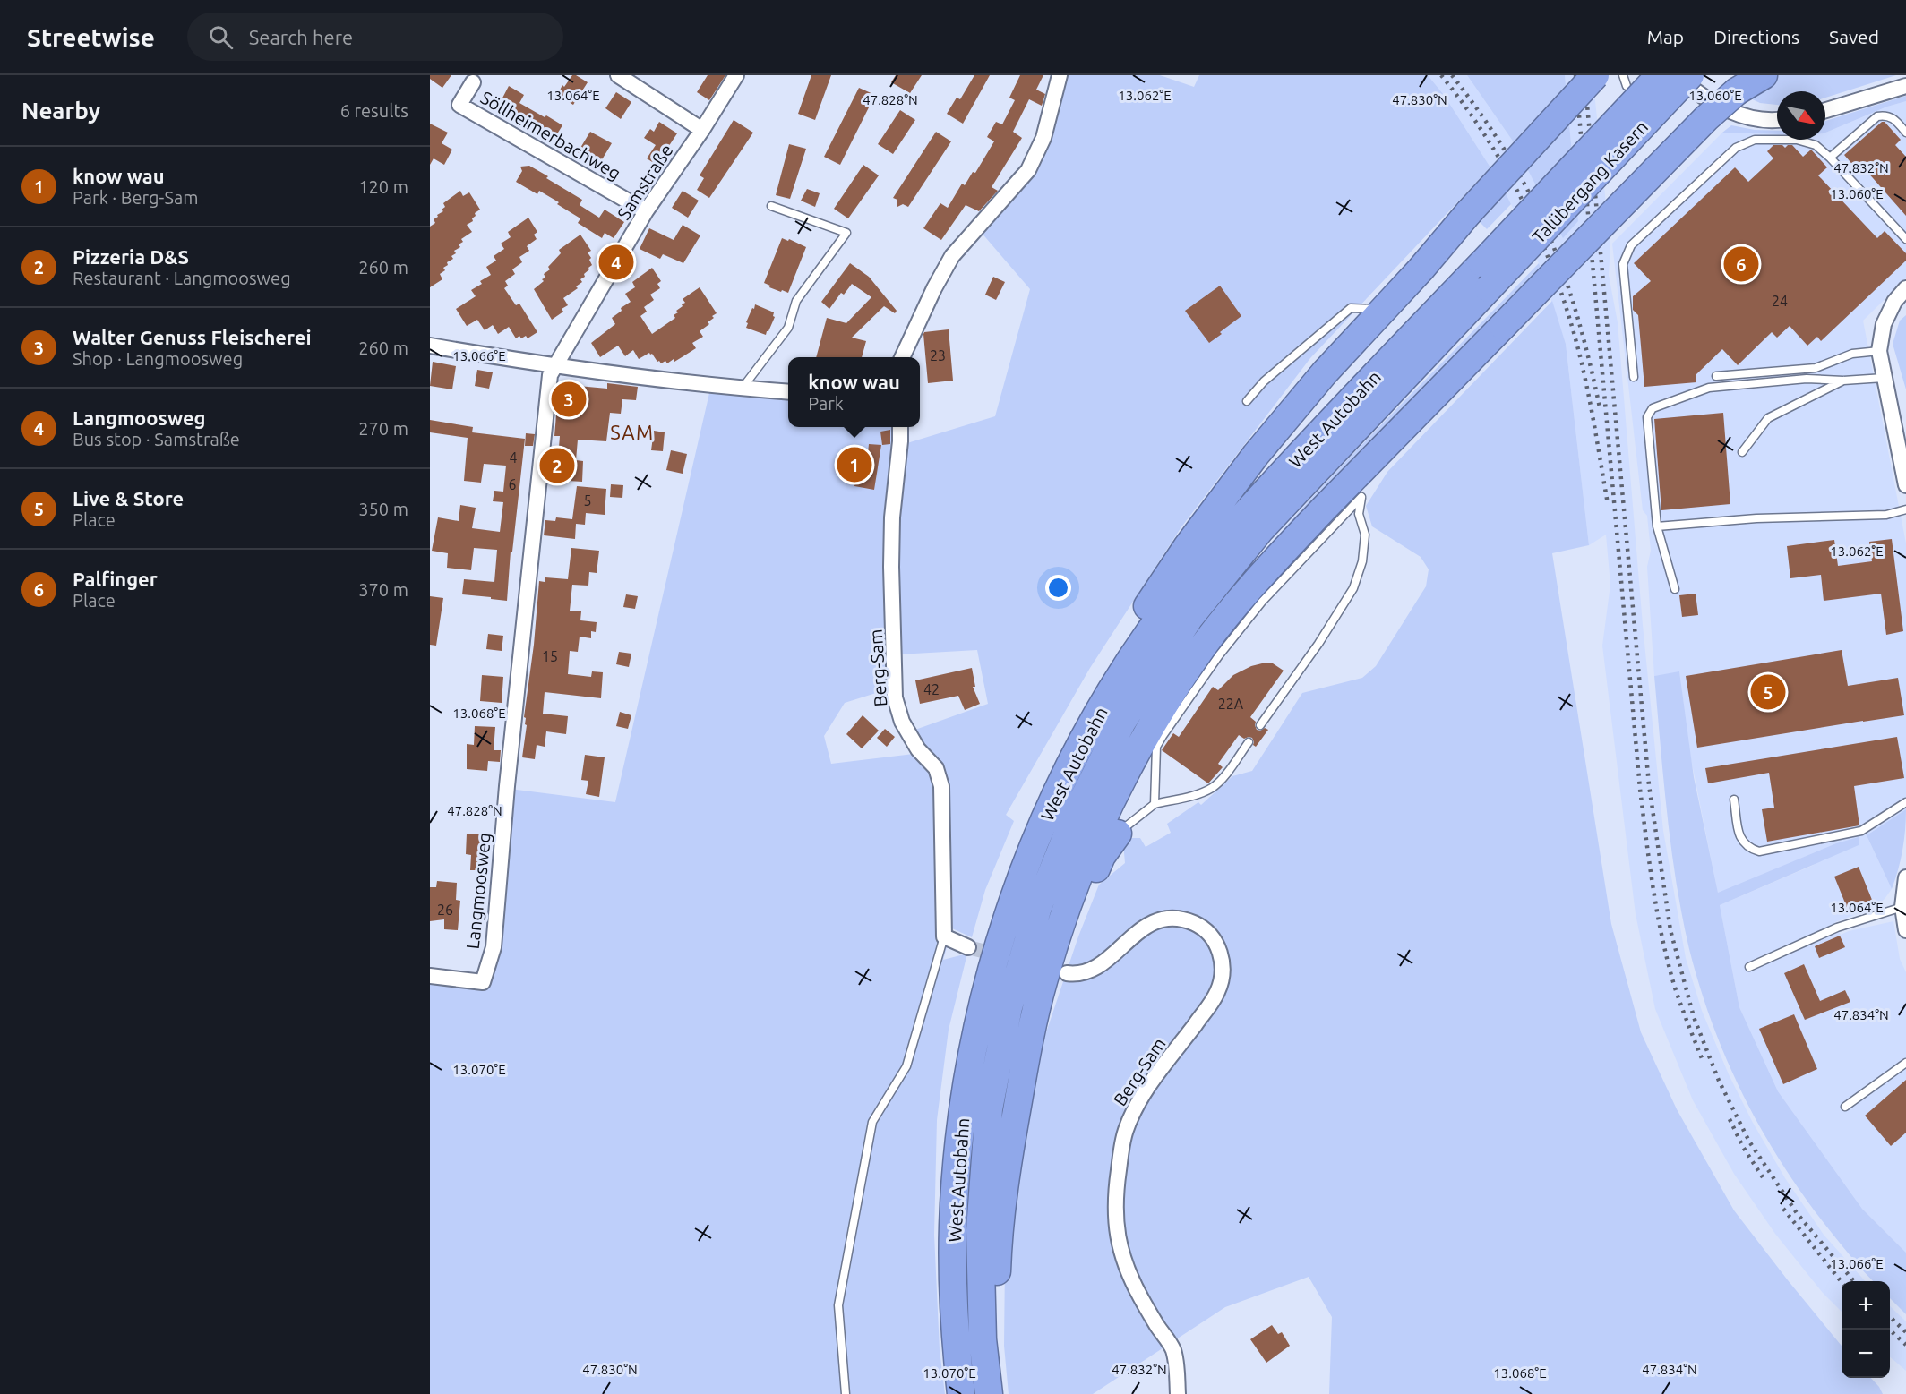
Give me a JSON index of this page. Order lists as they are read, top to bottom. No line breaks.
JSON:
{"streets":{"highway":["Talübergang Kasern","West Autobahn"],"street":["Söllheimerbachweg","Samstraße","Berg-Sam","Langmoosweg"]},"crossings":[["Söllheimerbachweg","Samstraße"],["Samstraße","Langmoosweg"],["Talübergang Kasern","West Autobahn"]],"districts":["SAM"],"house_numbers":["24","23","4","6","5","15","42","22A","26"],"north":"bottom right","page":{"header":"Streetwise","search":"Search here","nav":["Map","Directions","Saved"],"heading":["Nearby","6 results"],"list":[{"mark":"1","name":"know wau","note":"Park · Berg-Sam","value":"120 m"},{"mark":"2","name":"Pizzeria D&S","note":"Restaurant · Langmoosweg","value":"260 m"},{"mark":"3","name":"Walter Genuss Fleischerei","note":"Shop · Langmoosweg","value":"260 m"},{"mark":"4","name":"Langmoosweg","note":"Bus stop · Samstraße","value":"270 m"},{"mark":"5","name":"Live & Store","note":"Place","value":"350 m"},{"mark":"6","name":"Palfinger","note":"Place","value":"370 m"}],"pins":["4","6","3","1","2","5"],"popup":["know wau","Park"],"map_buttons":["+","−"]},"coordinates":["13.060°E","13.064°E","13.062°E","47.828°N","47.830°N","47.832°N","13.066°E","13.068°E","47.834°N","13.070°E"]}
